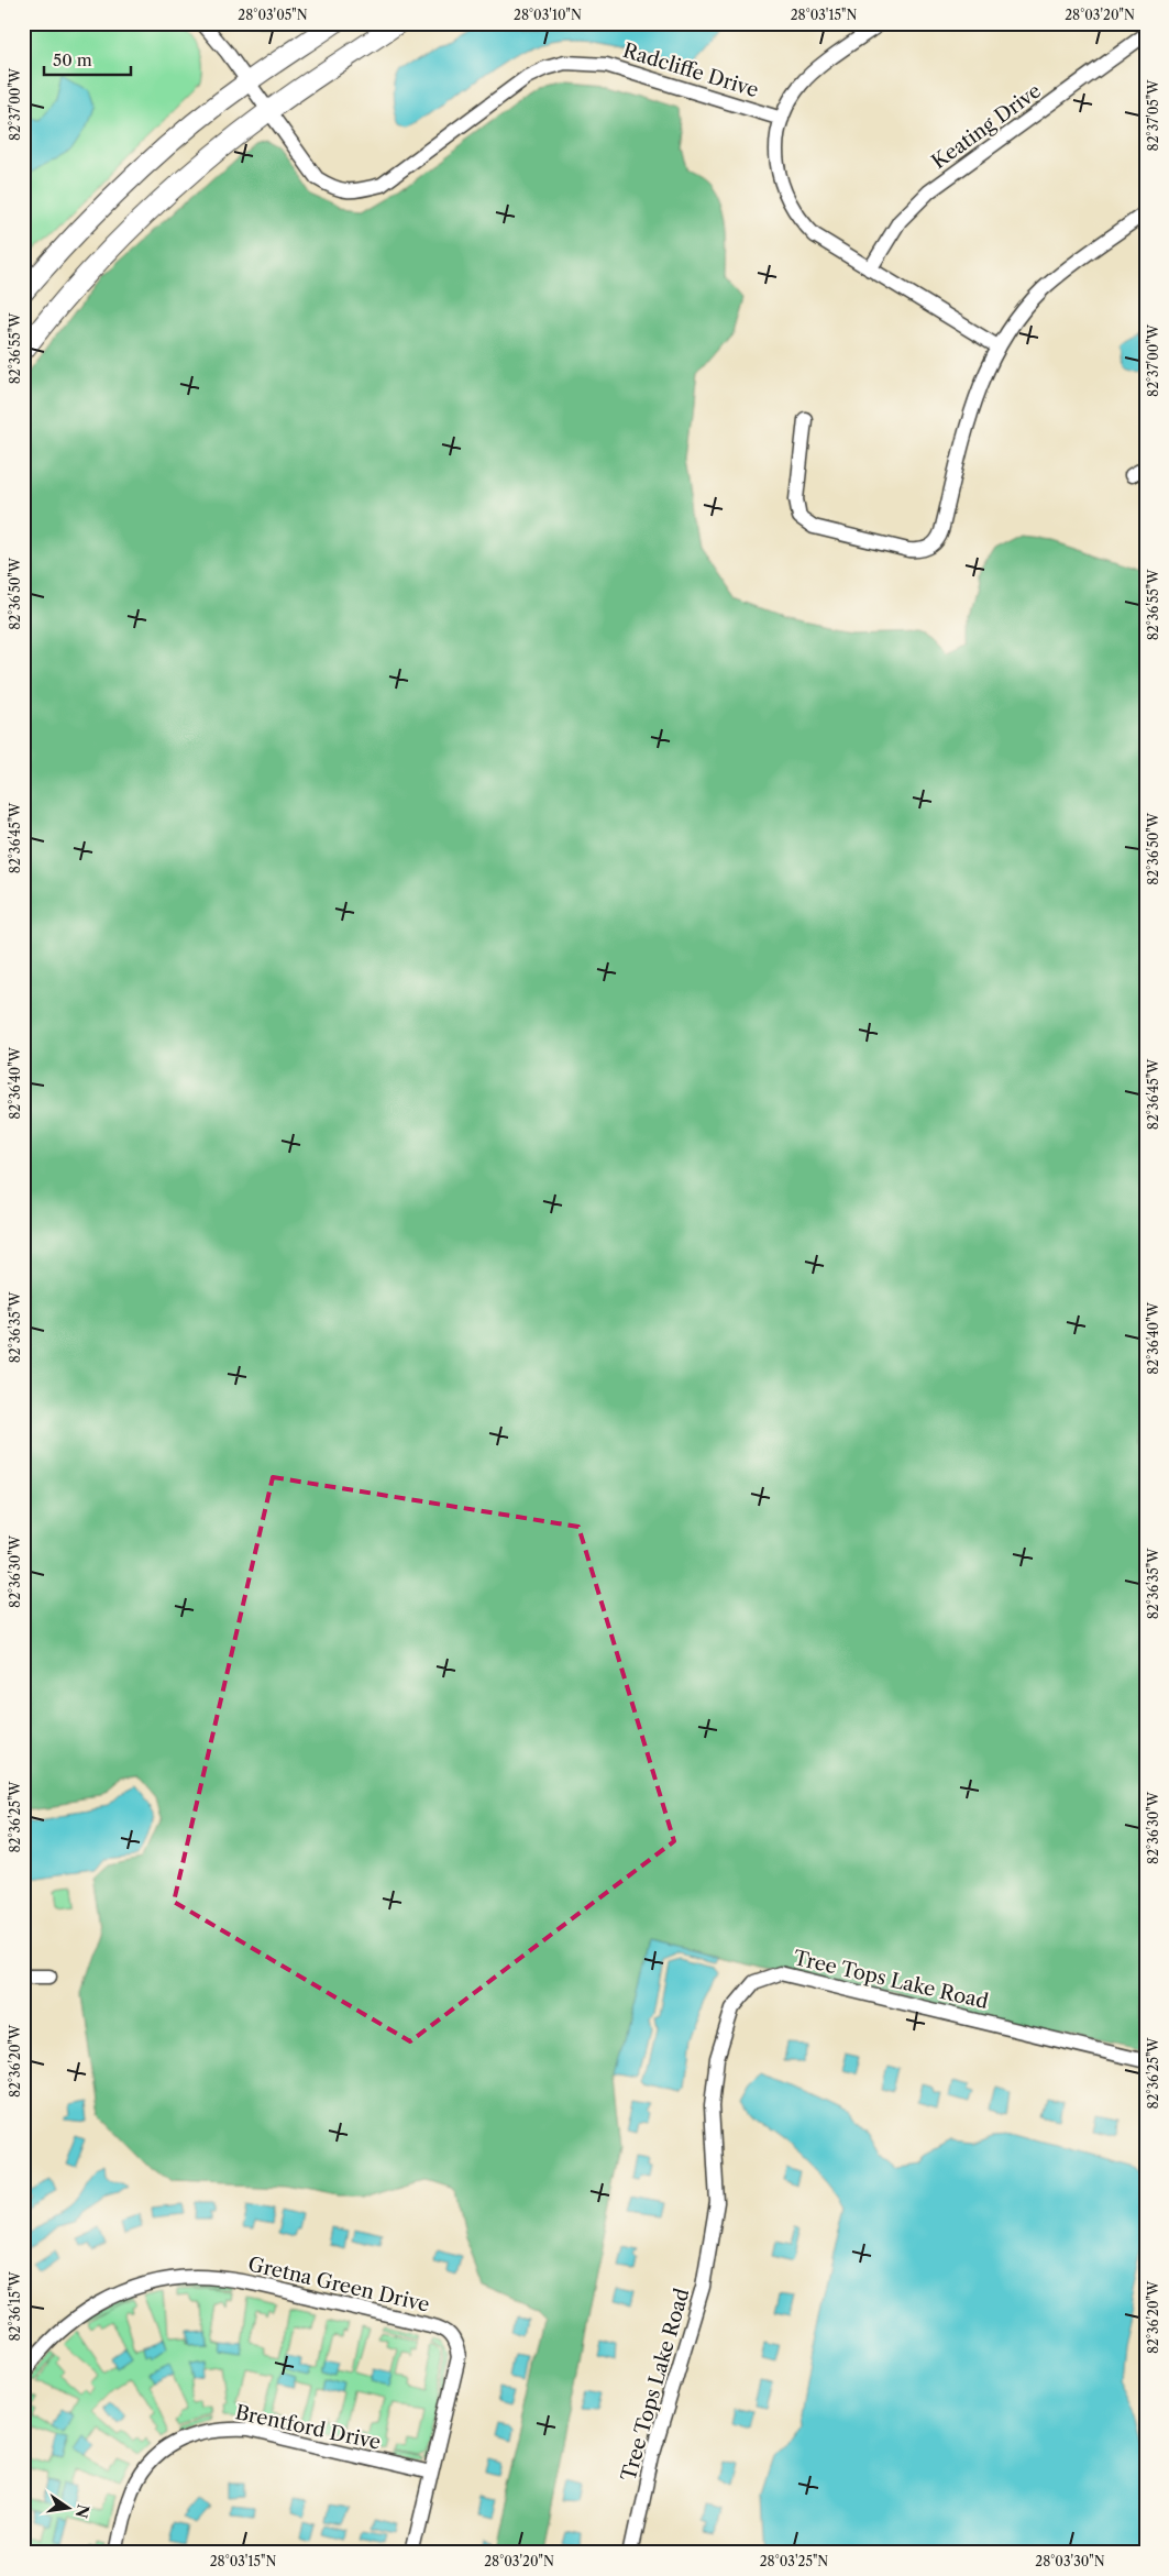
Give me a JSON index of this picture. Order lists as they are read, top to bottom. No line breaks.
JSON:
{"streets":{"street":["Radcliffe Drive","Keating Drive","Tree Tops Lake Road","Gretna Green Drive","Brentford Drive"]},"crossings":[["Gretna Green Drive","Brentford Drive"]],"scale_bar":"50 m","north":"right","coordinates":["28°03'05\"N","28°03'10\"N","28°03'15\"N","28°03'20\"N","82°37'00\"W","82°37'05\"W","82°36'55\"W","82°36'50\"W","82°36'45\"W","82°36'40\"W","82°36'35\"W","82°36'30\"W","82°36'25\"W","82°36'20\"W","82°36'15\"W","28°03'25\"N","28°03'30\"N"]}
